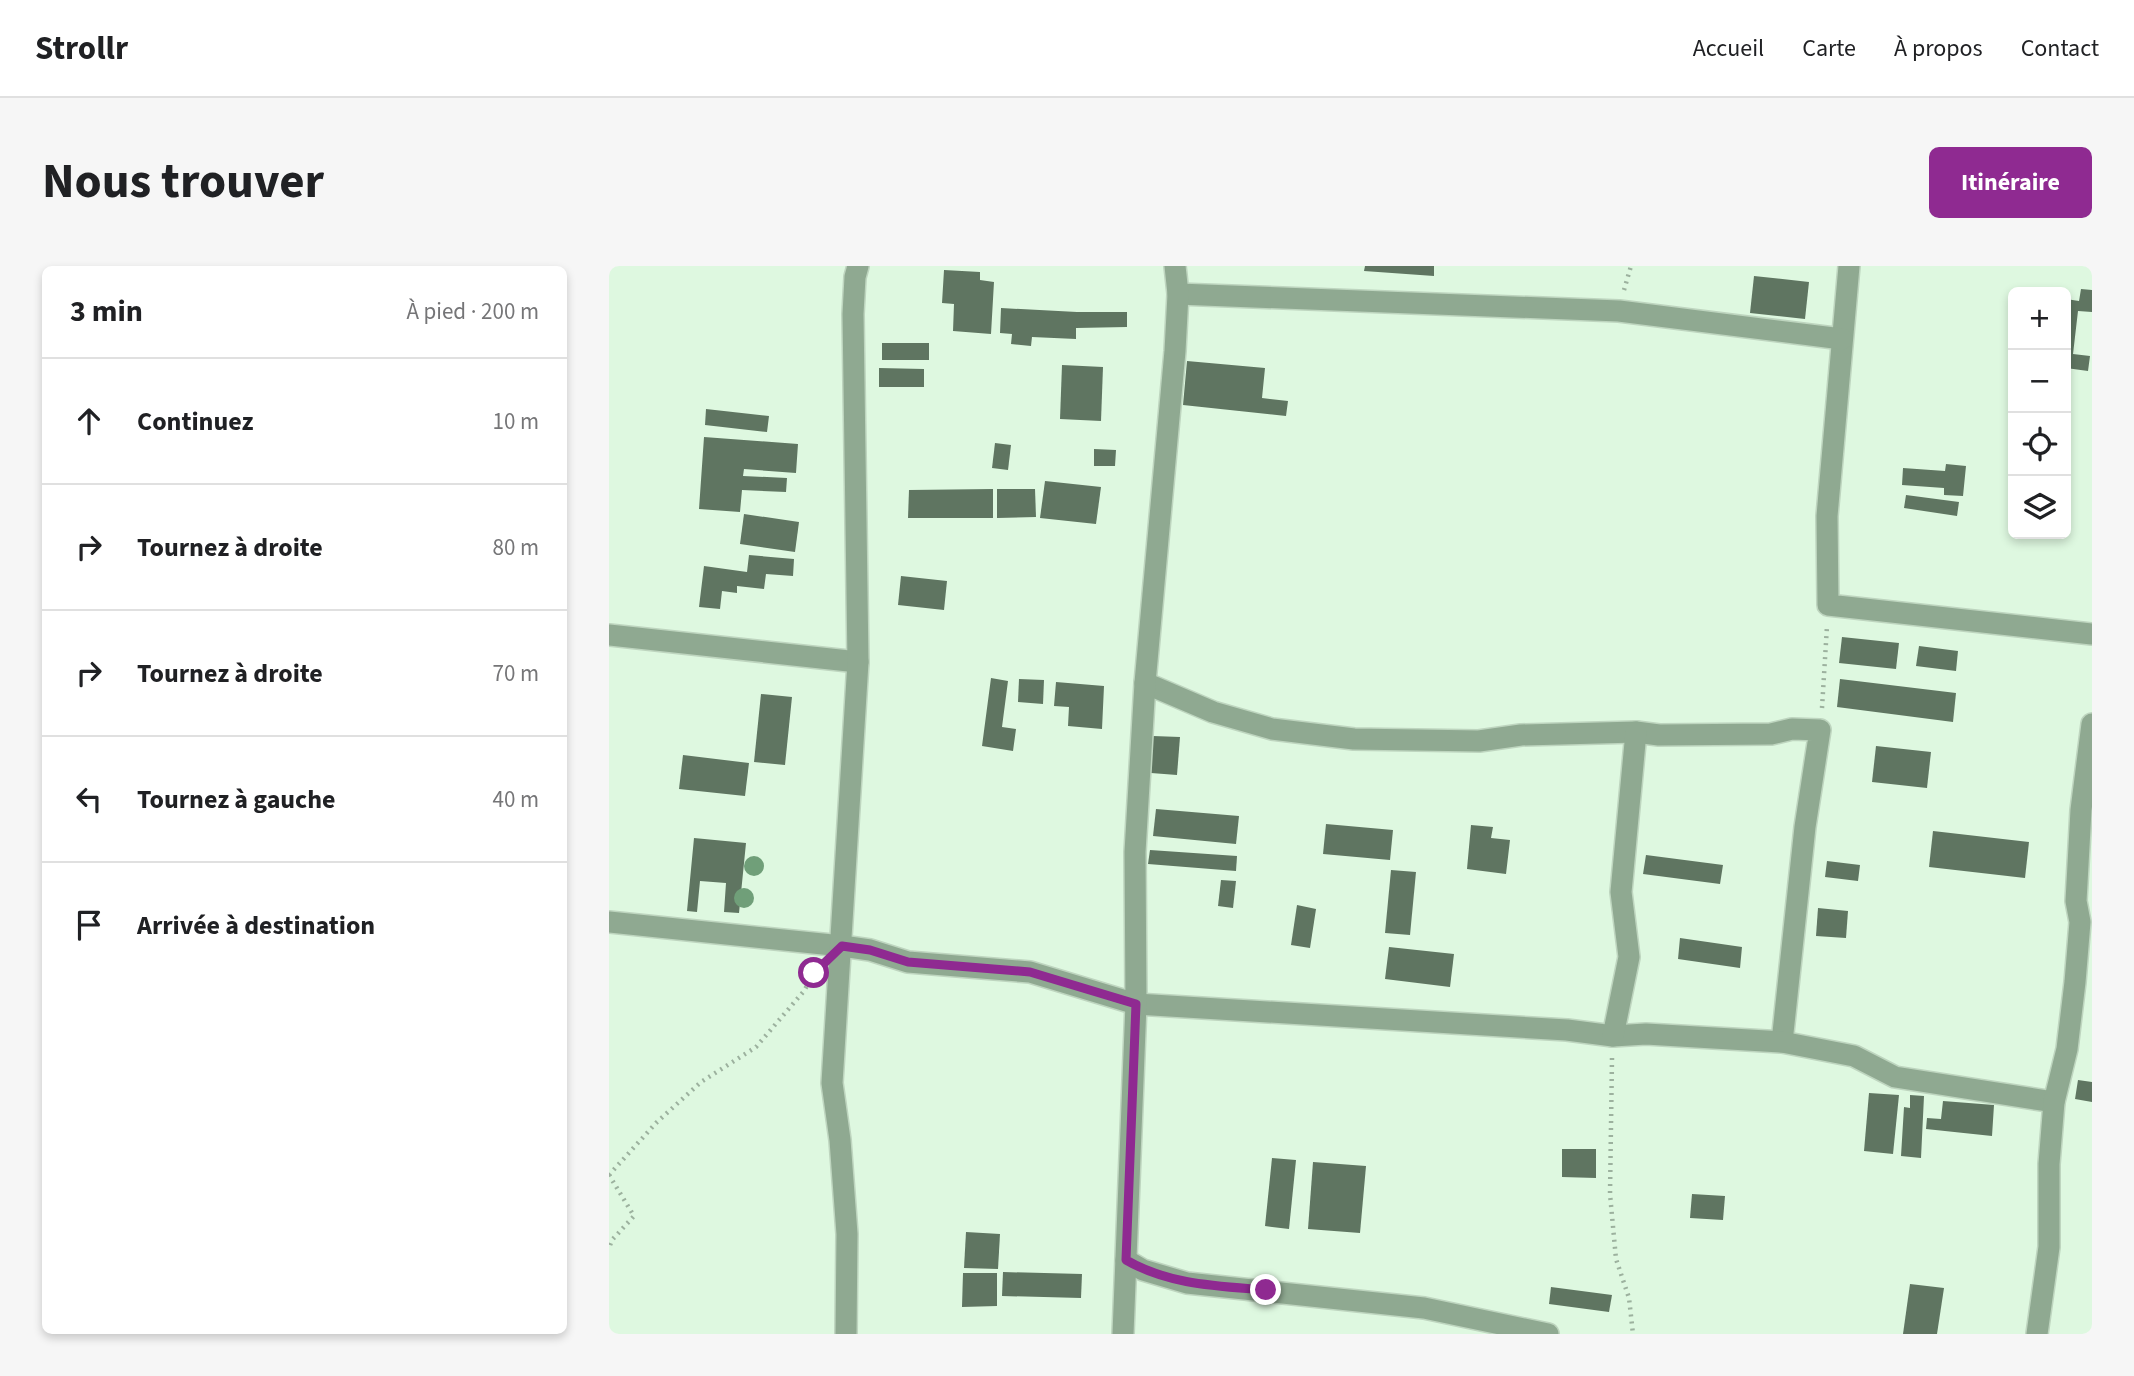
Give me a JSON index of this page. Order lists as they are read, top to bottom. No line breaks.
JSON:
{"page":{"header":"Strollr","nav":["Accueil","Carte","À propos","Contact"],"title":"Nous trouver","buttons":"Itinéraire","heading":["3 min","À pied · 200 m"],"map_buttons":["+","−"],"list":[["Continuez","10 m"],["Tournez à droite","80 m"],["Tournez à droite","70 m"],["Tournez à gauche","40 m"],"Arrivée à destination"]}}
